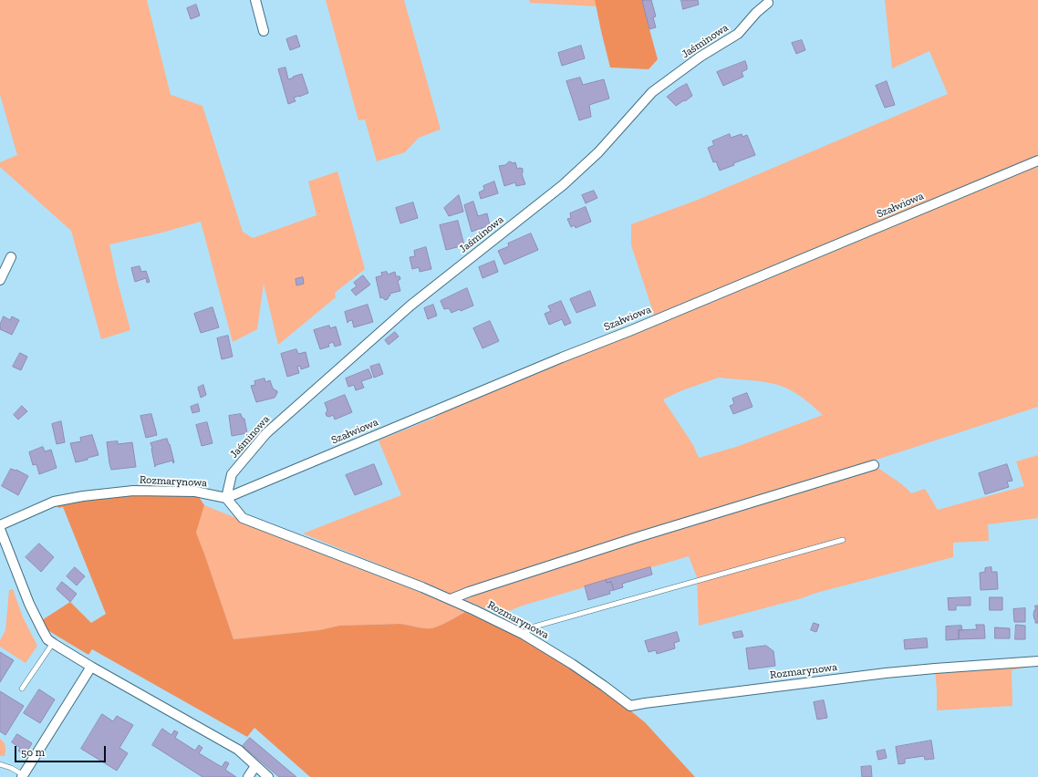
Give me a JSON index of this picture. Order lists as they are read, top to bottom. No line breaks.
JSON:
{"streets":{"street":["Jaśminowa","Szałwiowa","Rozmarynowa"]},"crossings":[["Jaśminowa","Szałwiowa"],["Jaśminowa","Rozmarynowa"],["Szałwiowa","Rozmarynowa"]],"scale_bar":"50 m"}
